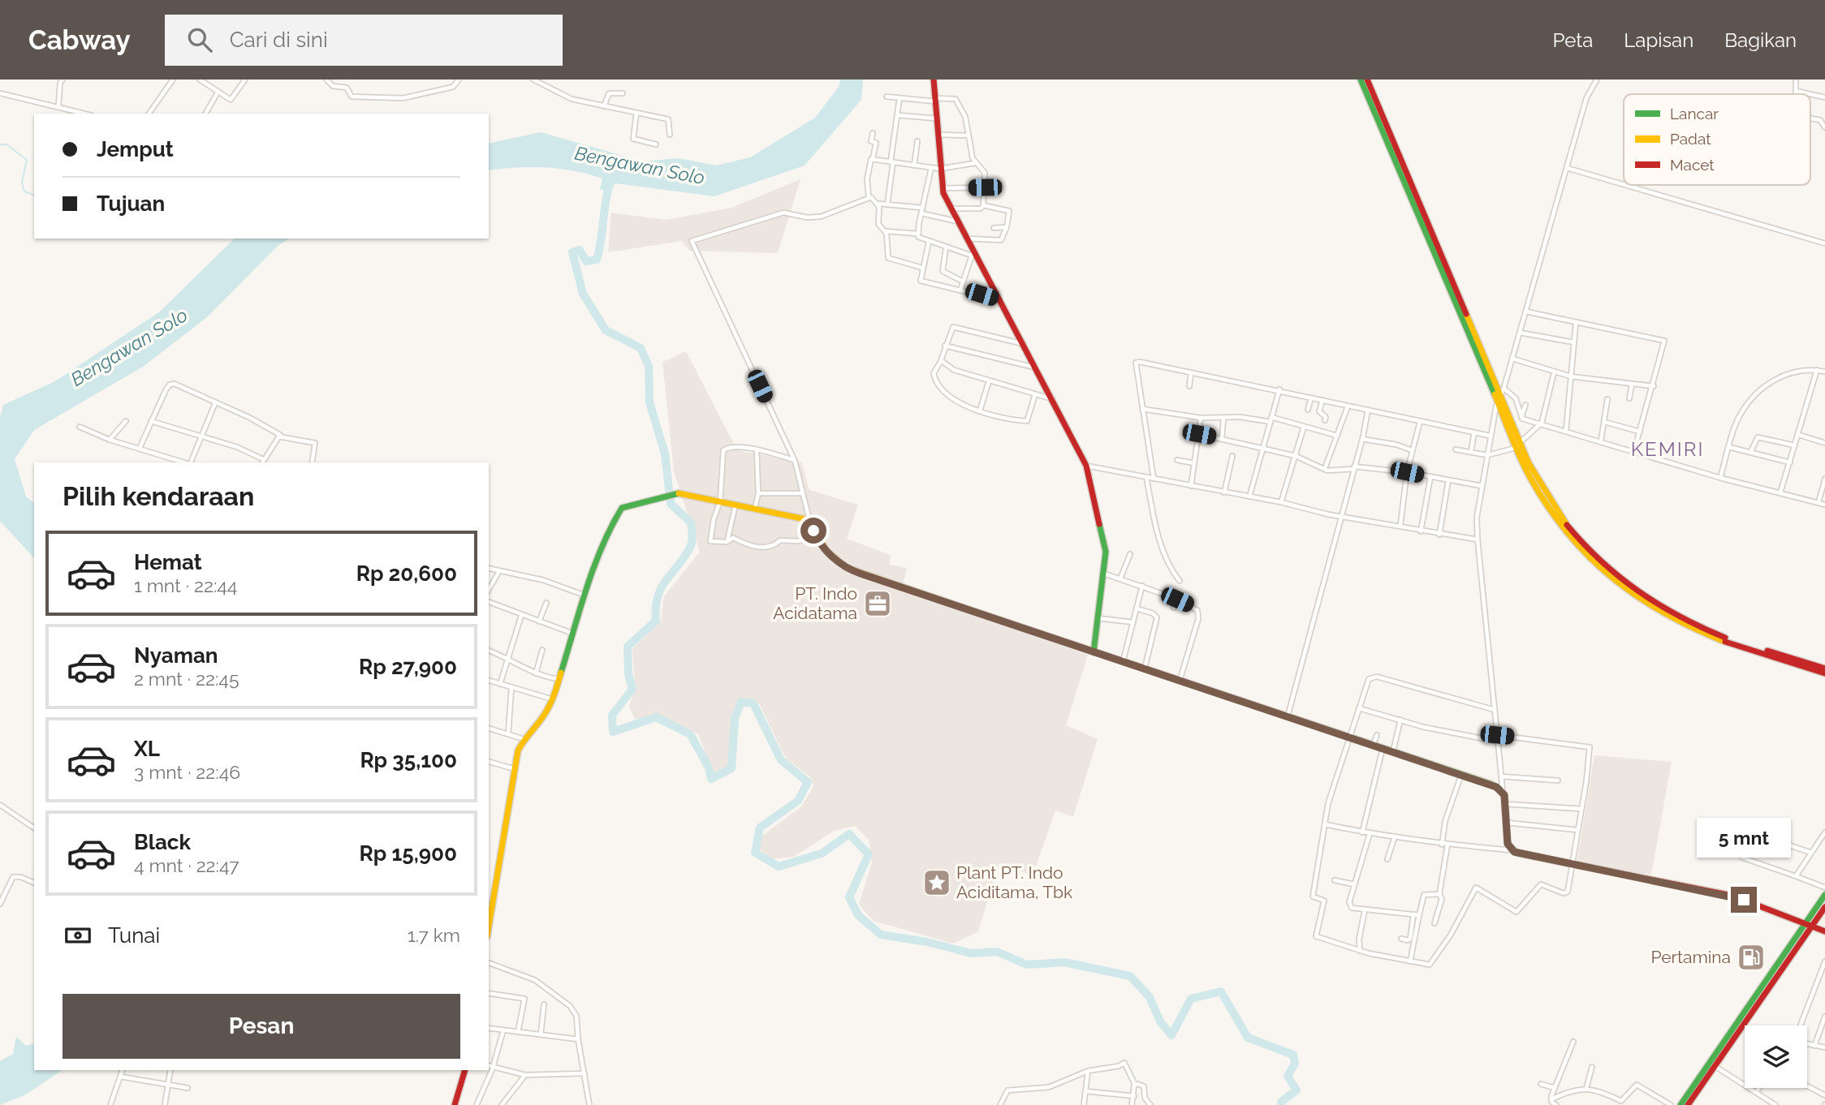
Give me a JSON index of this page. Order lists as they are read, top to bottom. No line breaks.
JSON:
{"districts":["KEMIRI"],"water":["Bengawan Solo"],"places":{"office":["PT. Indo Acidatama"],"place":["Plant PT. Indo Aciditama, Tbk"],"fuel station":["Pertamina"]},"legend":["Lancar","Padat","Macet"],"page":{"header":"Cabway","search":"Cari di sini","nav":["Peta","Lapisan","Bagikan"],"banner":["Jemput","Tujuan"],"heading":"Pilih kendaraan","list":[{"name":"Hemat","note":"1 mnt · 22:44","value":"Rp 20,600"},{"name":"Nyaman","note":"2 mnt · 22:45","value":"Rp 27,900"},{"name":"XL","note":"3 mnt · 22:46","value":"Rp 35,100"},{"name":"Black","note":"4 mnt · 22:47","value":"Rp 15,900"}],"bubble":"5 mnt","pay":["Tunai","1.7 km"],"buttons":"Pesan"}}
